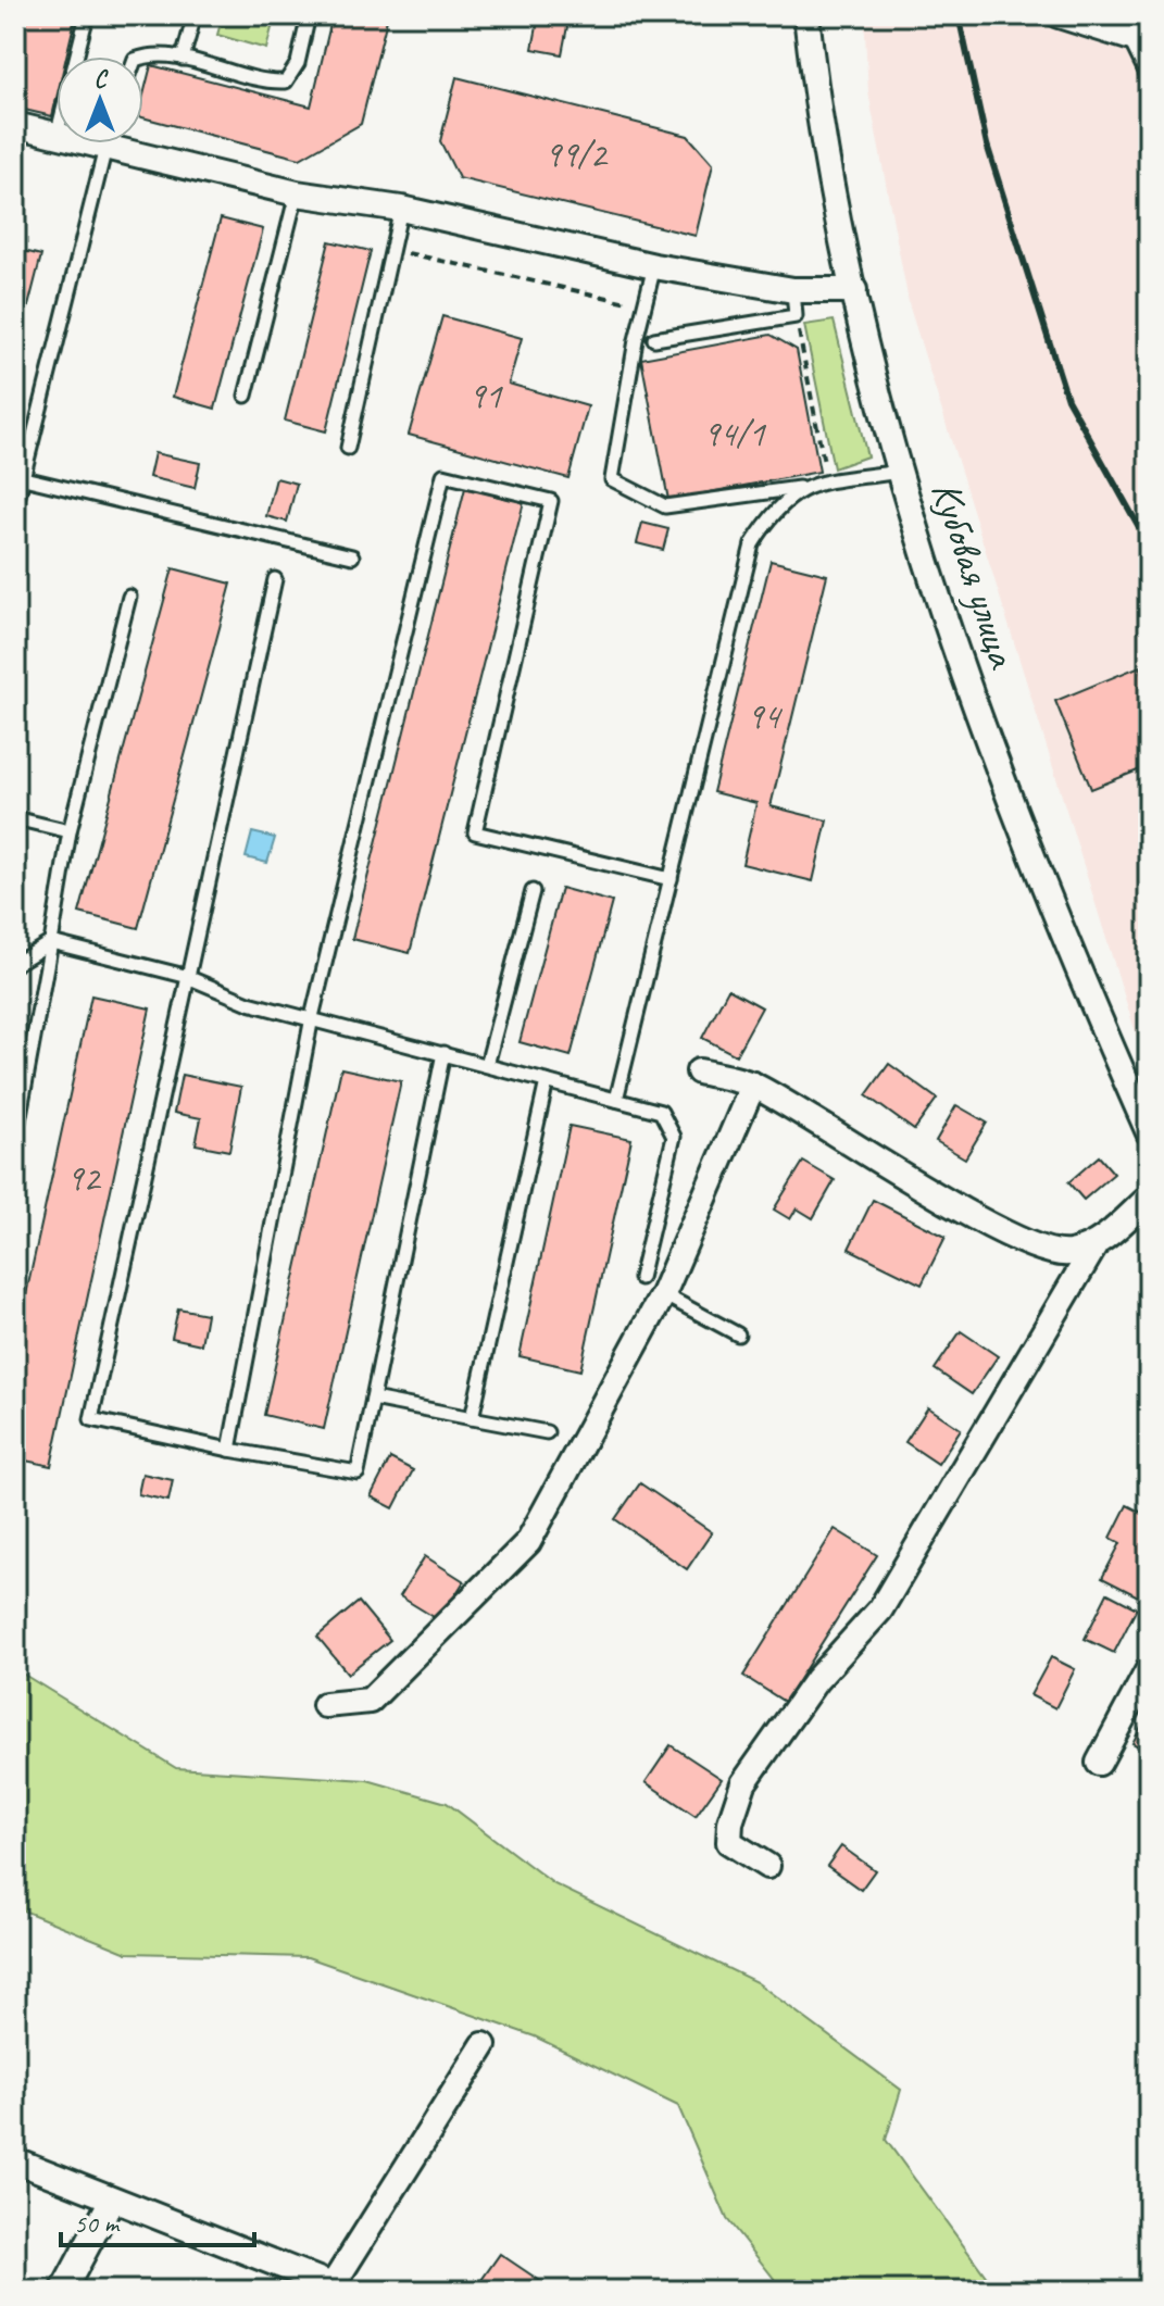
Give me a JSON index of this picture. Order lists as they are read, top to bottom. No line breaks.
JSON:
{"streets":{"street":["Кубовая улица"]},"house_numbers":["99/2","91","94/1","94","92"],"scale_bar":"50 m","north":"top"}
